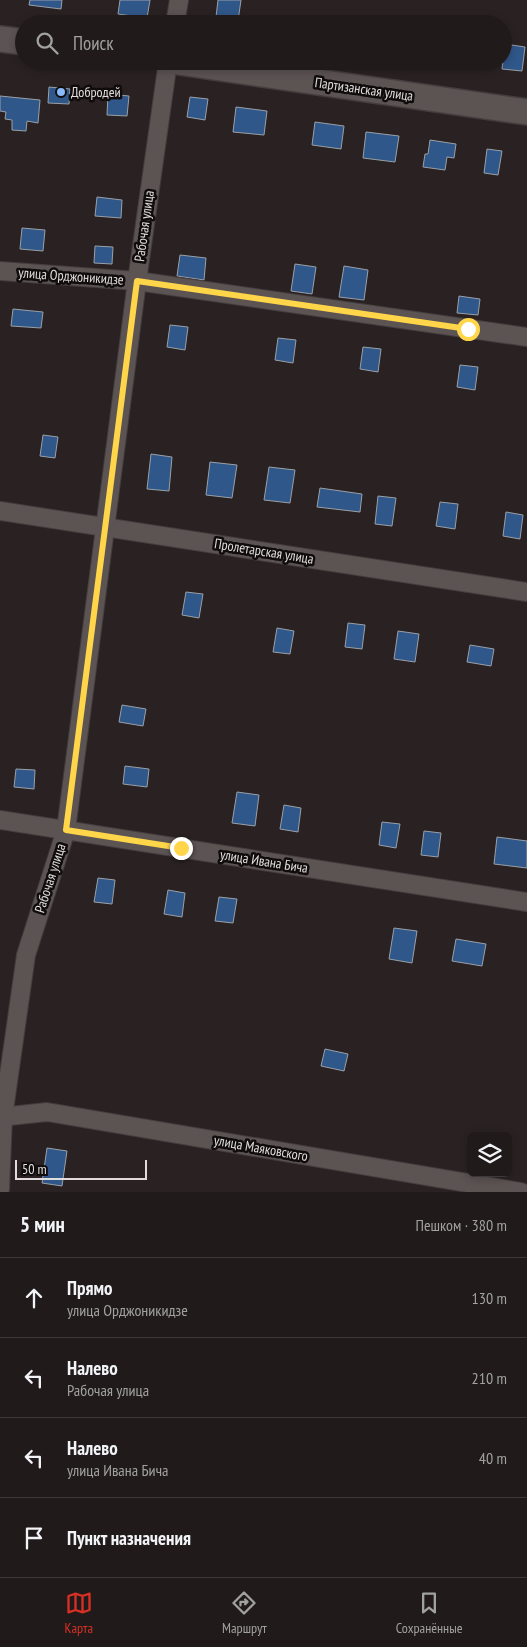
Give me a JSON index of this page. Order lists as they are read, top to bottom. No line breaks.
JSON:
{"streets":{"main road":["Партизанская улица"],"street":["Рабочая улица","улица Орджоникидзе","Пролетарская улица","улица Ивана Бича","улица Маяковского"]},"crossings":[["Рабочая улица","улица Орджоникидзе"],["Рабочая улица","Пролетарская улица"],["Рабочая улица","улица Ивана Бича"],["Рабочая улица","улица Маяковского"]],"places":["Добродей"],"scale_bar":"50 m","page":{"search":"Поиск","scale":"50 m","heading":["5 мин","Пешком · 380 m"],"list":[["Прямо","улица Орджоникидзе","130 m"],["Налево","Рабочая улица","210 m"],["Налево","улица Ивана Бича","40 m"],"Пункт назначения"],"nav":["Карта","Маршрут","Сохранённые"]}}
